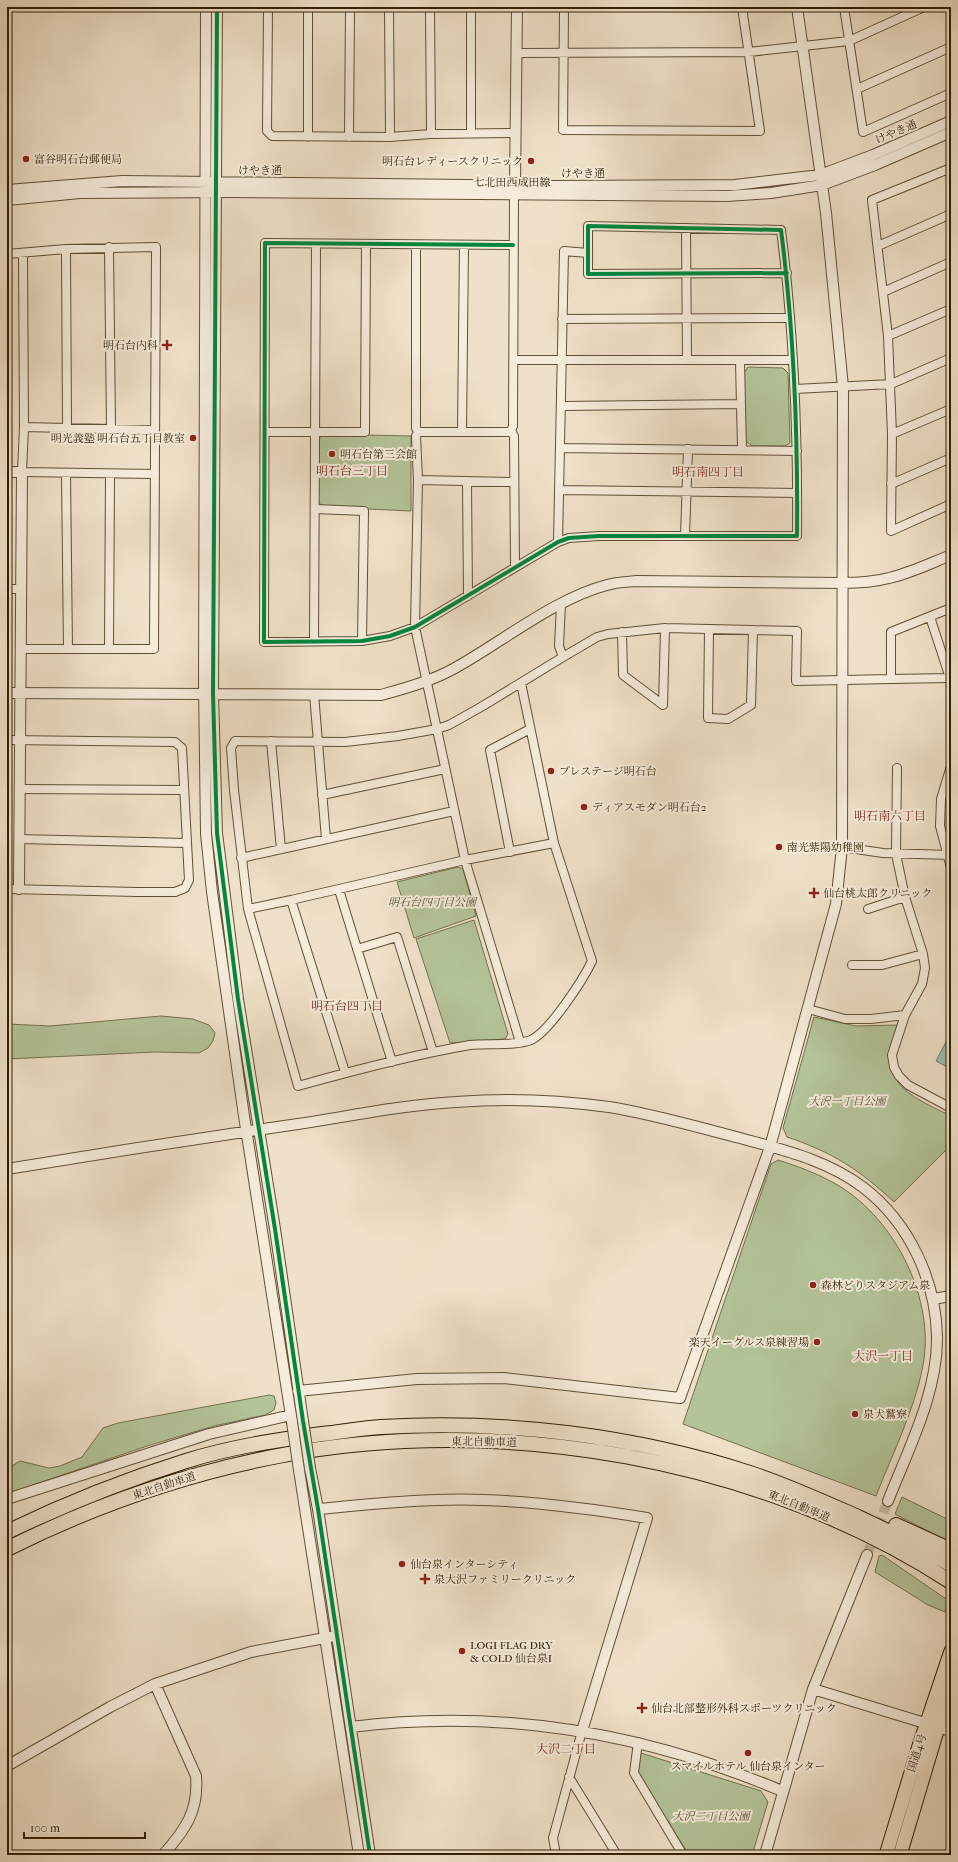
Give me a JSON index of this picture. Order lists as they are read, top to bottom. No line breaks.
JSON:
{"streets":{"highway":["東北自動車道","国道4号"],"street":["けやき通","七北田西成田線"]},"crossings":[["けやき通","七北田西成田線"]],"districts":["明石台三丁目","明石南四丁目","明石南六丁目","明石台四丁目","大沢一丁目","大沢二丁目"],"parks":["明石台四丁目公園","大沢一丁目公園","大沢二丁目公園"],"places":{"other":["富谷明石台郵便局","明石台レディースクリニック","明光義塾 明石台五丁目教室","明石台第三会館","プレステージ明石台","ディアスモダン明石台2","南光紫陽幼稚園","森林どりスタジアム泉","楽天イーグルス泉練習場","泉犬鷲寮","仙台泉インターシティ","LOGI FLAG DRY & COLD 仙台泉I","スマイルホテル 仙台泉インター"],"health":["明石台内科","仙台桃太郎クリニック","泉大沢ファミリークリニック","仙台北部整形外科スポーツクリニック"]},"scale_bar":"100 m"}
